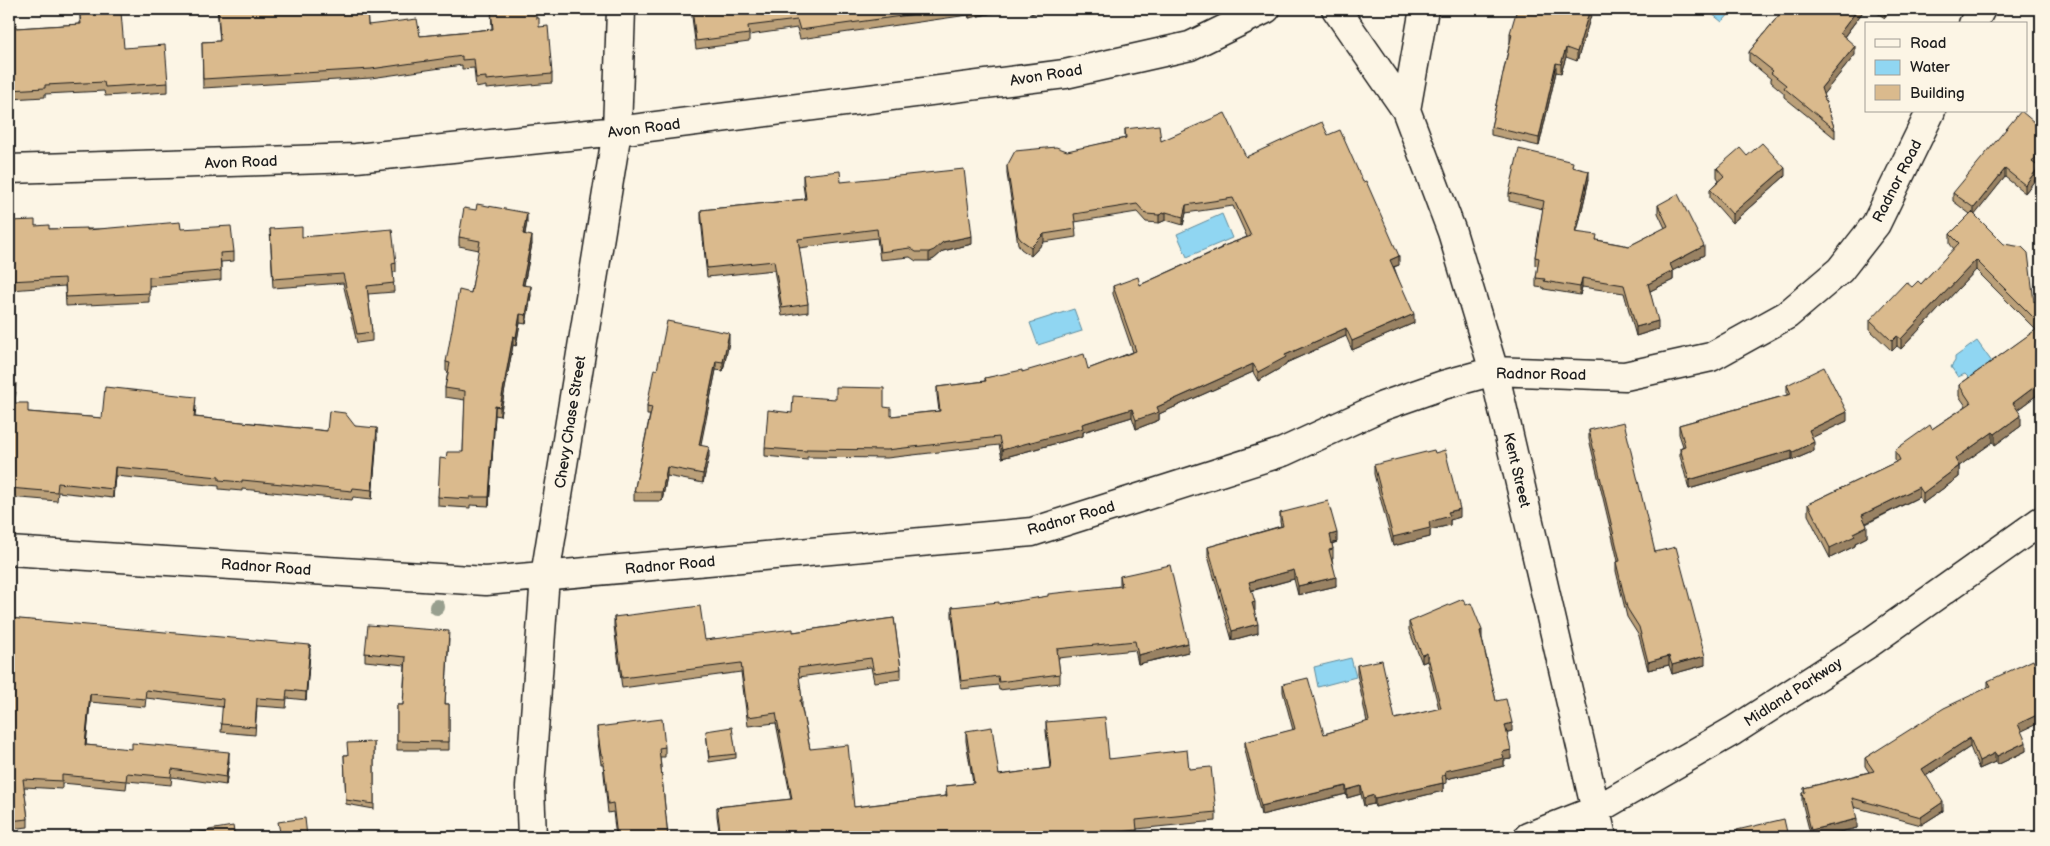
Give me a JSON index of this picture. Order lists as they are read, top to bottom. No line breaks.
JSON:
{"streets":{"street":["Avon Road","Radnor Road","Chevy Chase Street","Kent Street","Midland Parkway"]},"crossings":[["Avon Road","Chevy Chase Street"],["Radnor Road","Chevy Chase Street"],["Radnor Road","Kent Street"],["Kent Street","Midland Parkway"]],"legend":["Road","Water","Building"]}
